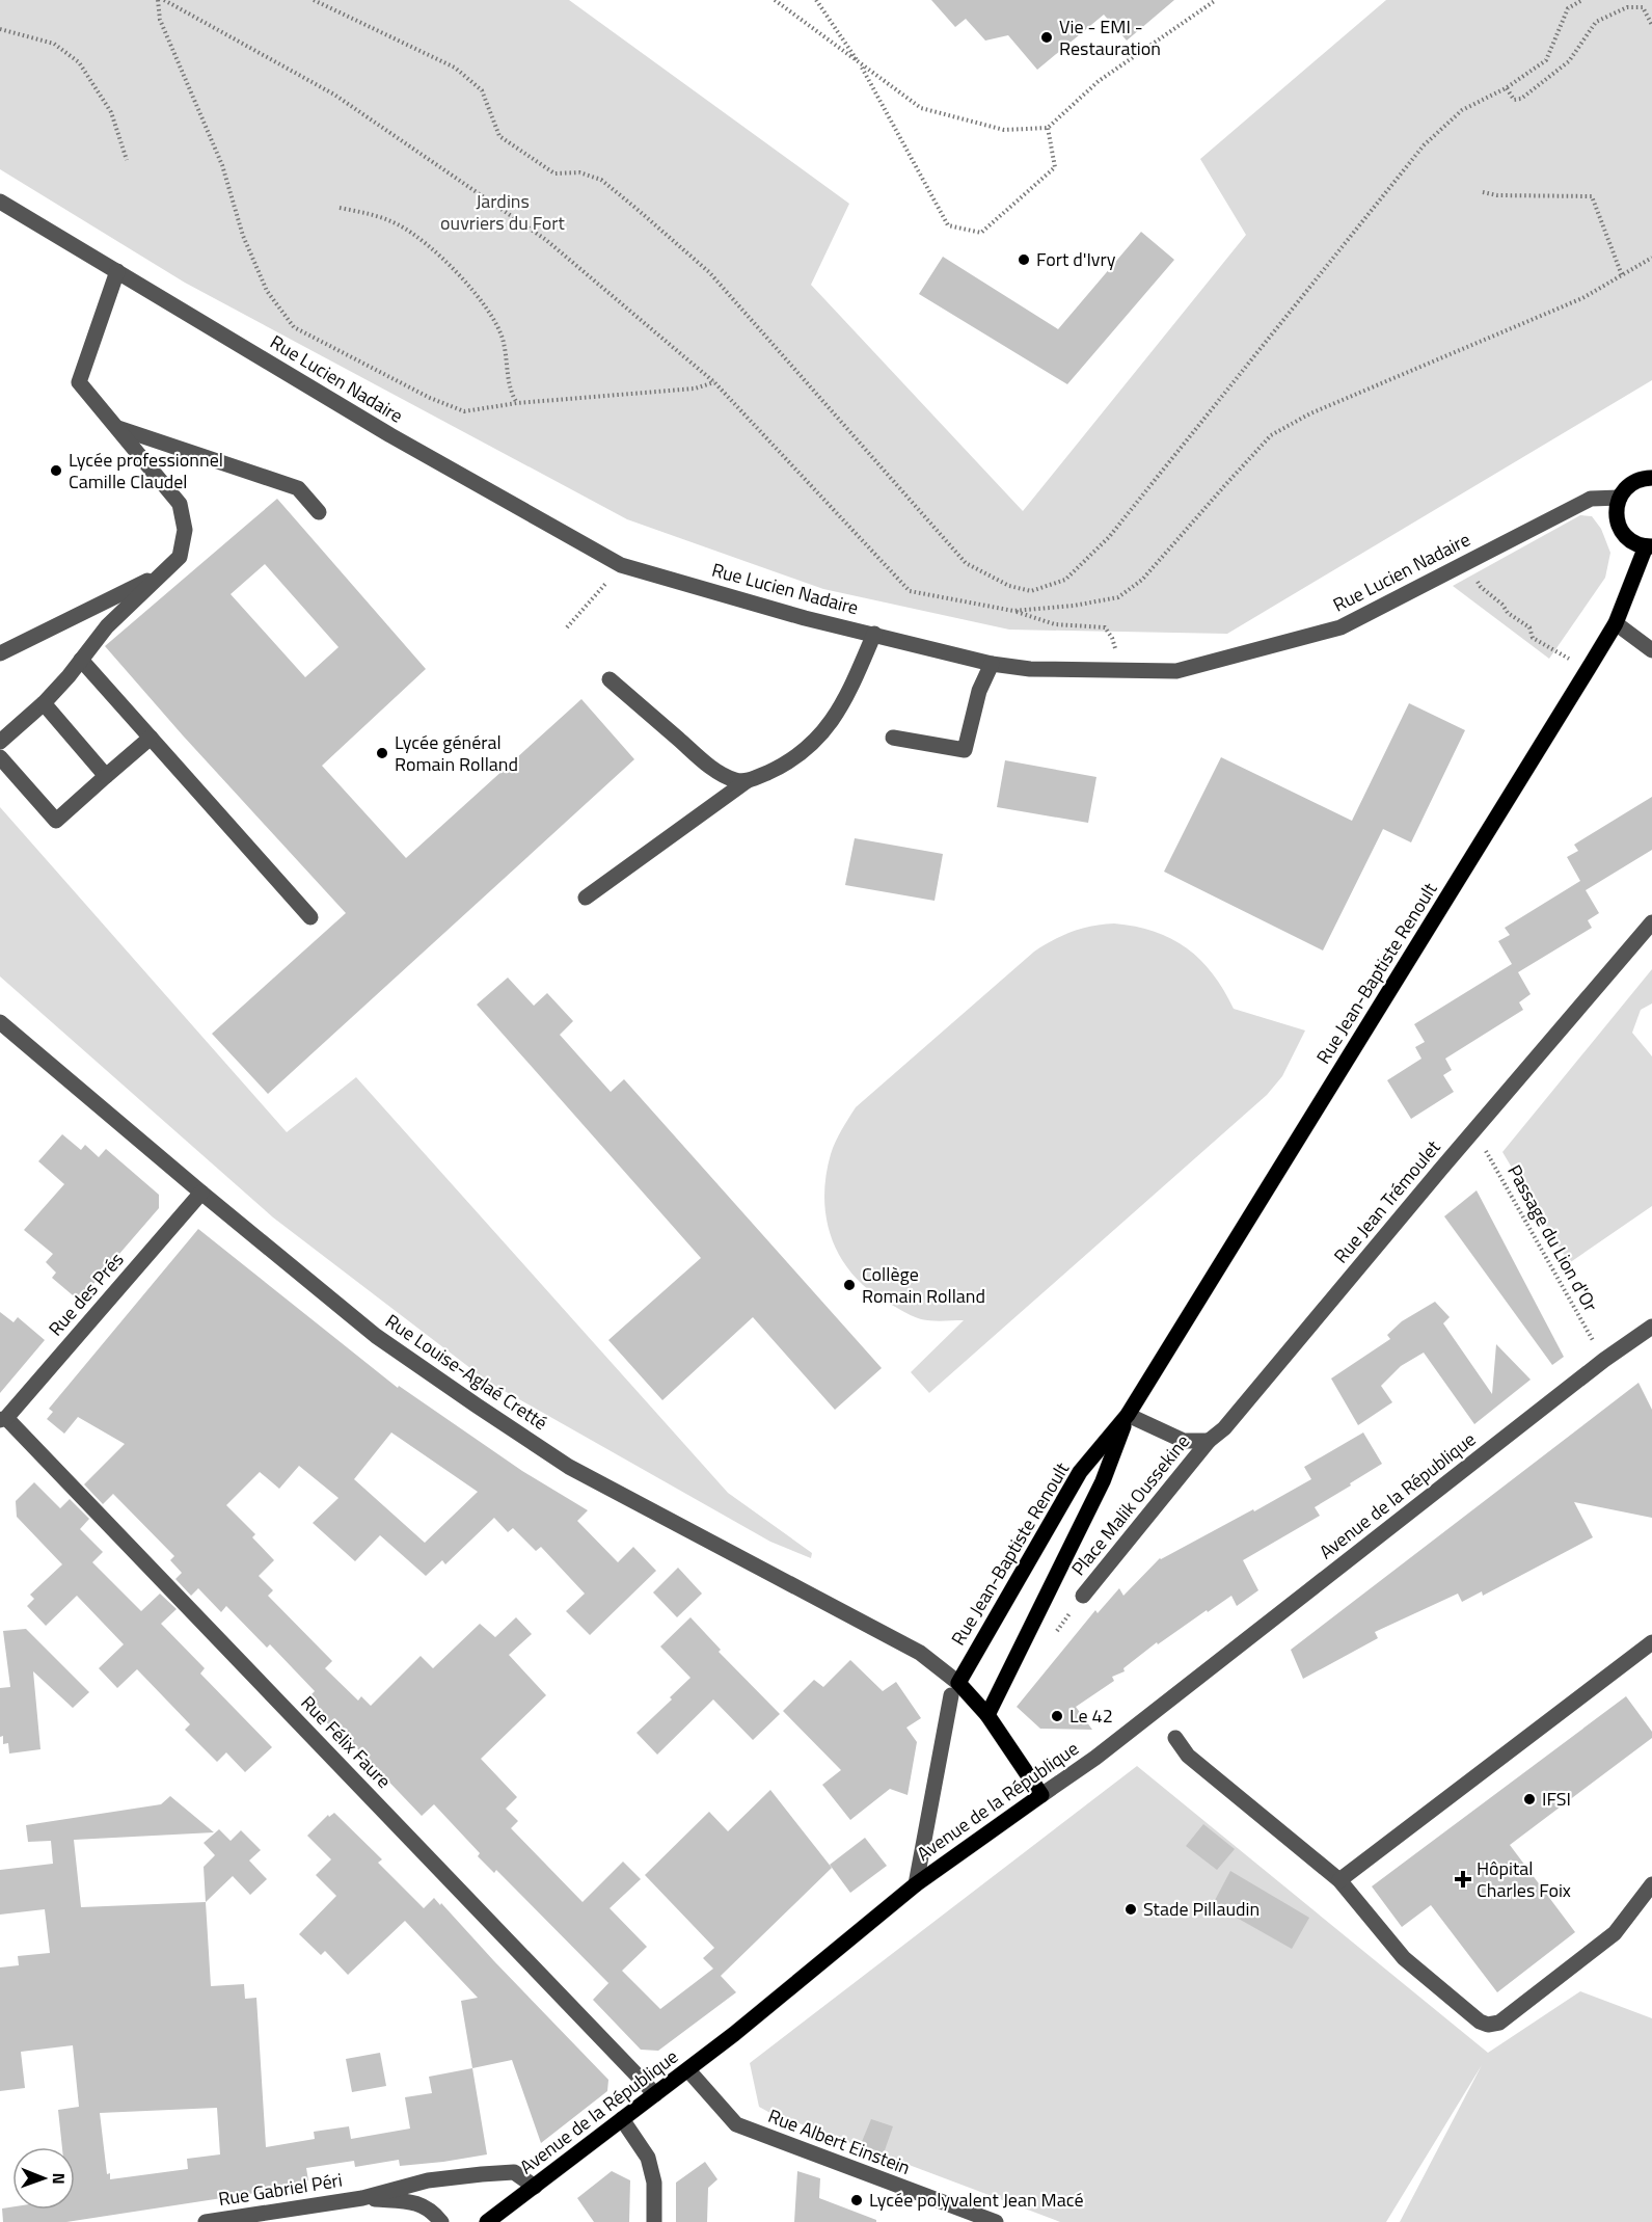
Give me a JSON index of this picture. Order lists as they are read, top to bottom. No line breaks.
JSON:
{"streets":{"main road":["Rue Jean-Baptiste Renoult","Avenue de la République"],"street":["Rue Lucien Nadaire","Rue Jean Trémoulet","Rue des Prés","Rue Louise-Aglaé Cretté","Place Malik Oussekine","Rue Félix Faure","Rue Albert Einstein","Rue Gabriel Péri"],"path":["Passage du Lion d'Or"]},"crossings":[["Rue Jean-Baptiste Renoult","Rue Louise-Aglaé Cretté"],["Rue Jean Trémoulet","Passage du Lion d'Or"],["Rue Jean Trémoulet","Place Malik Oussekine"],["Passage du Lion d'Or","Avenue de la République"],["Rue des Prés","Rue Louise-Aglaé Cretté"],["Rue des Prés","Rue Félix Faure"],["Avenue de la République","Rue Félix Faure"],["Avenue de la République","Rue Albert Einstein"],["Avenue de la République","Rue Gabriel Péri"]],"parks":["Jardins ouvriers du Fort"],"places":{"other":["Vie - EMI - Restauration","Fort d'Ivry","Lycée professionnel Camille Claudel","Lycée général Romain Rolland","Collège Romain Rolland","Le 42","IFSI","Stade Pillaudin","Lycée polyvalent Jean Macé"],"health":["Hôpital Charles Foix"]},"north":"right"}
